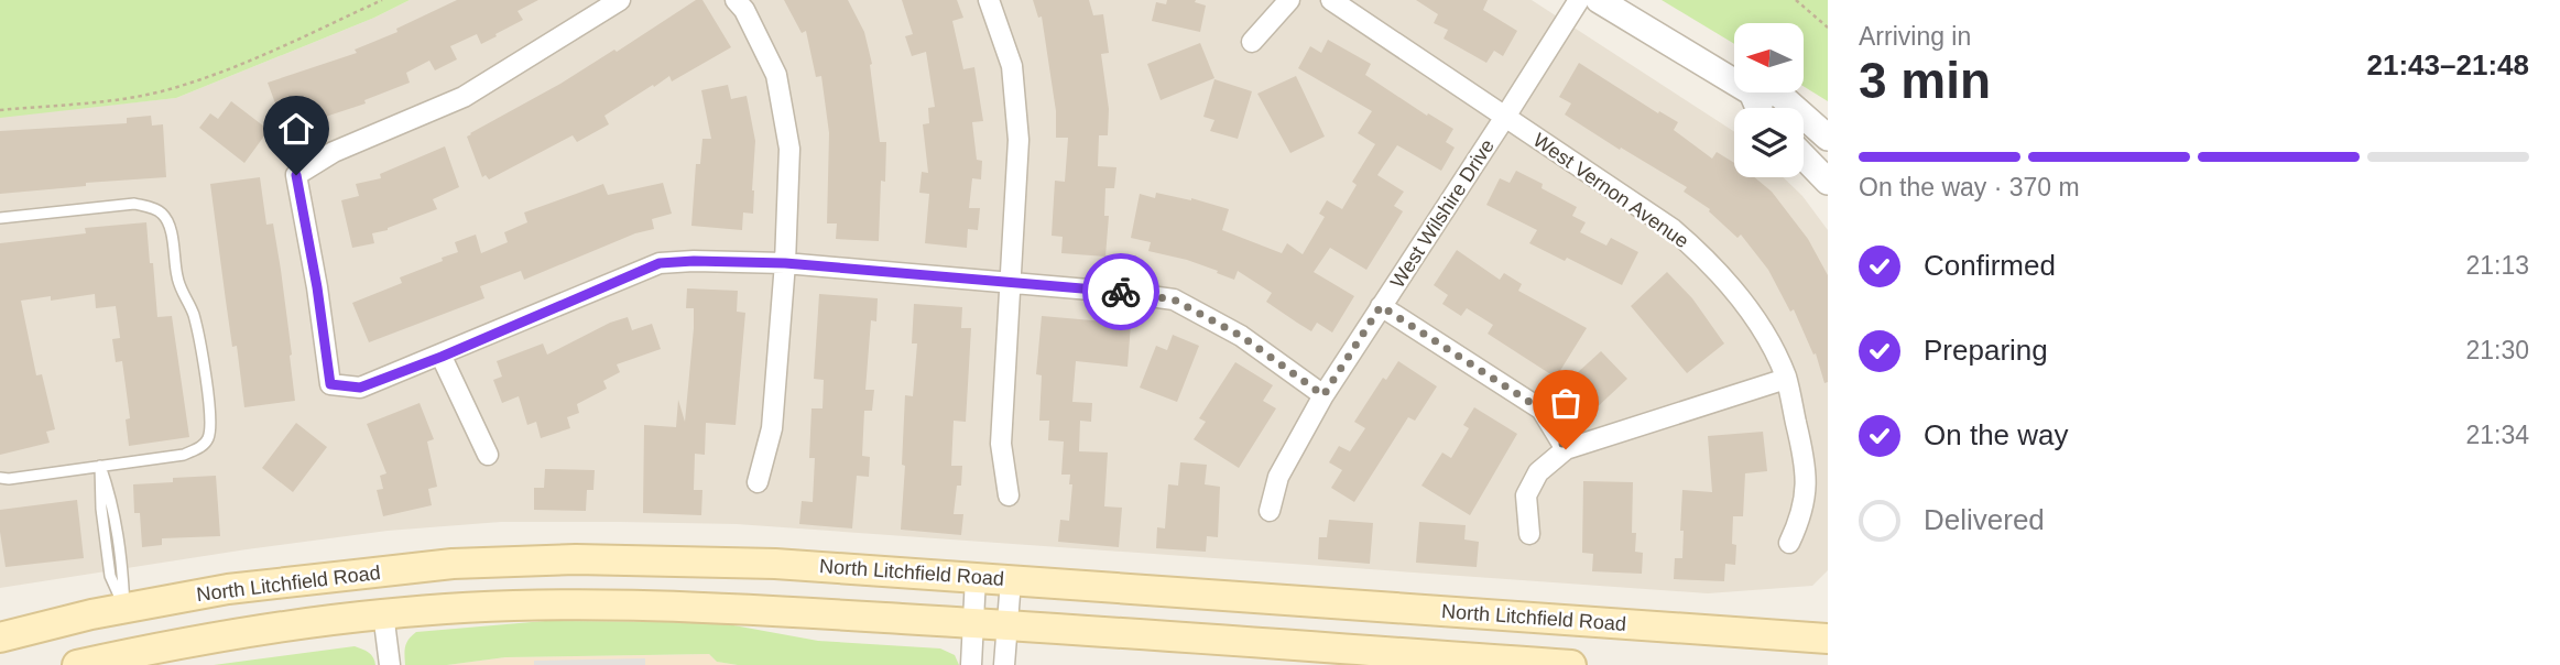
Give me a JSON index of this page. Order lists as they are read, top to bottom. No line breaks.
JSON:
{"streets":{"main road":["North Litchfield Road"],"street":["West Vernon Avenue","West Wilshire Drive"]},"crossings":[["West Vernon Avenue","West Wilshire Drive"]],"north":"left","page":{"heading":["3 min","Arriving in","21:43–21:48"],"bar":"On the way · 370 m","list":[["Confirmed","21:13"],["Preparing","21:30"],["On the way","21:34"],"Delivered"]}}
